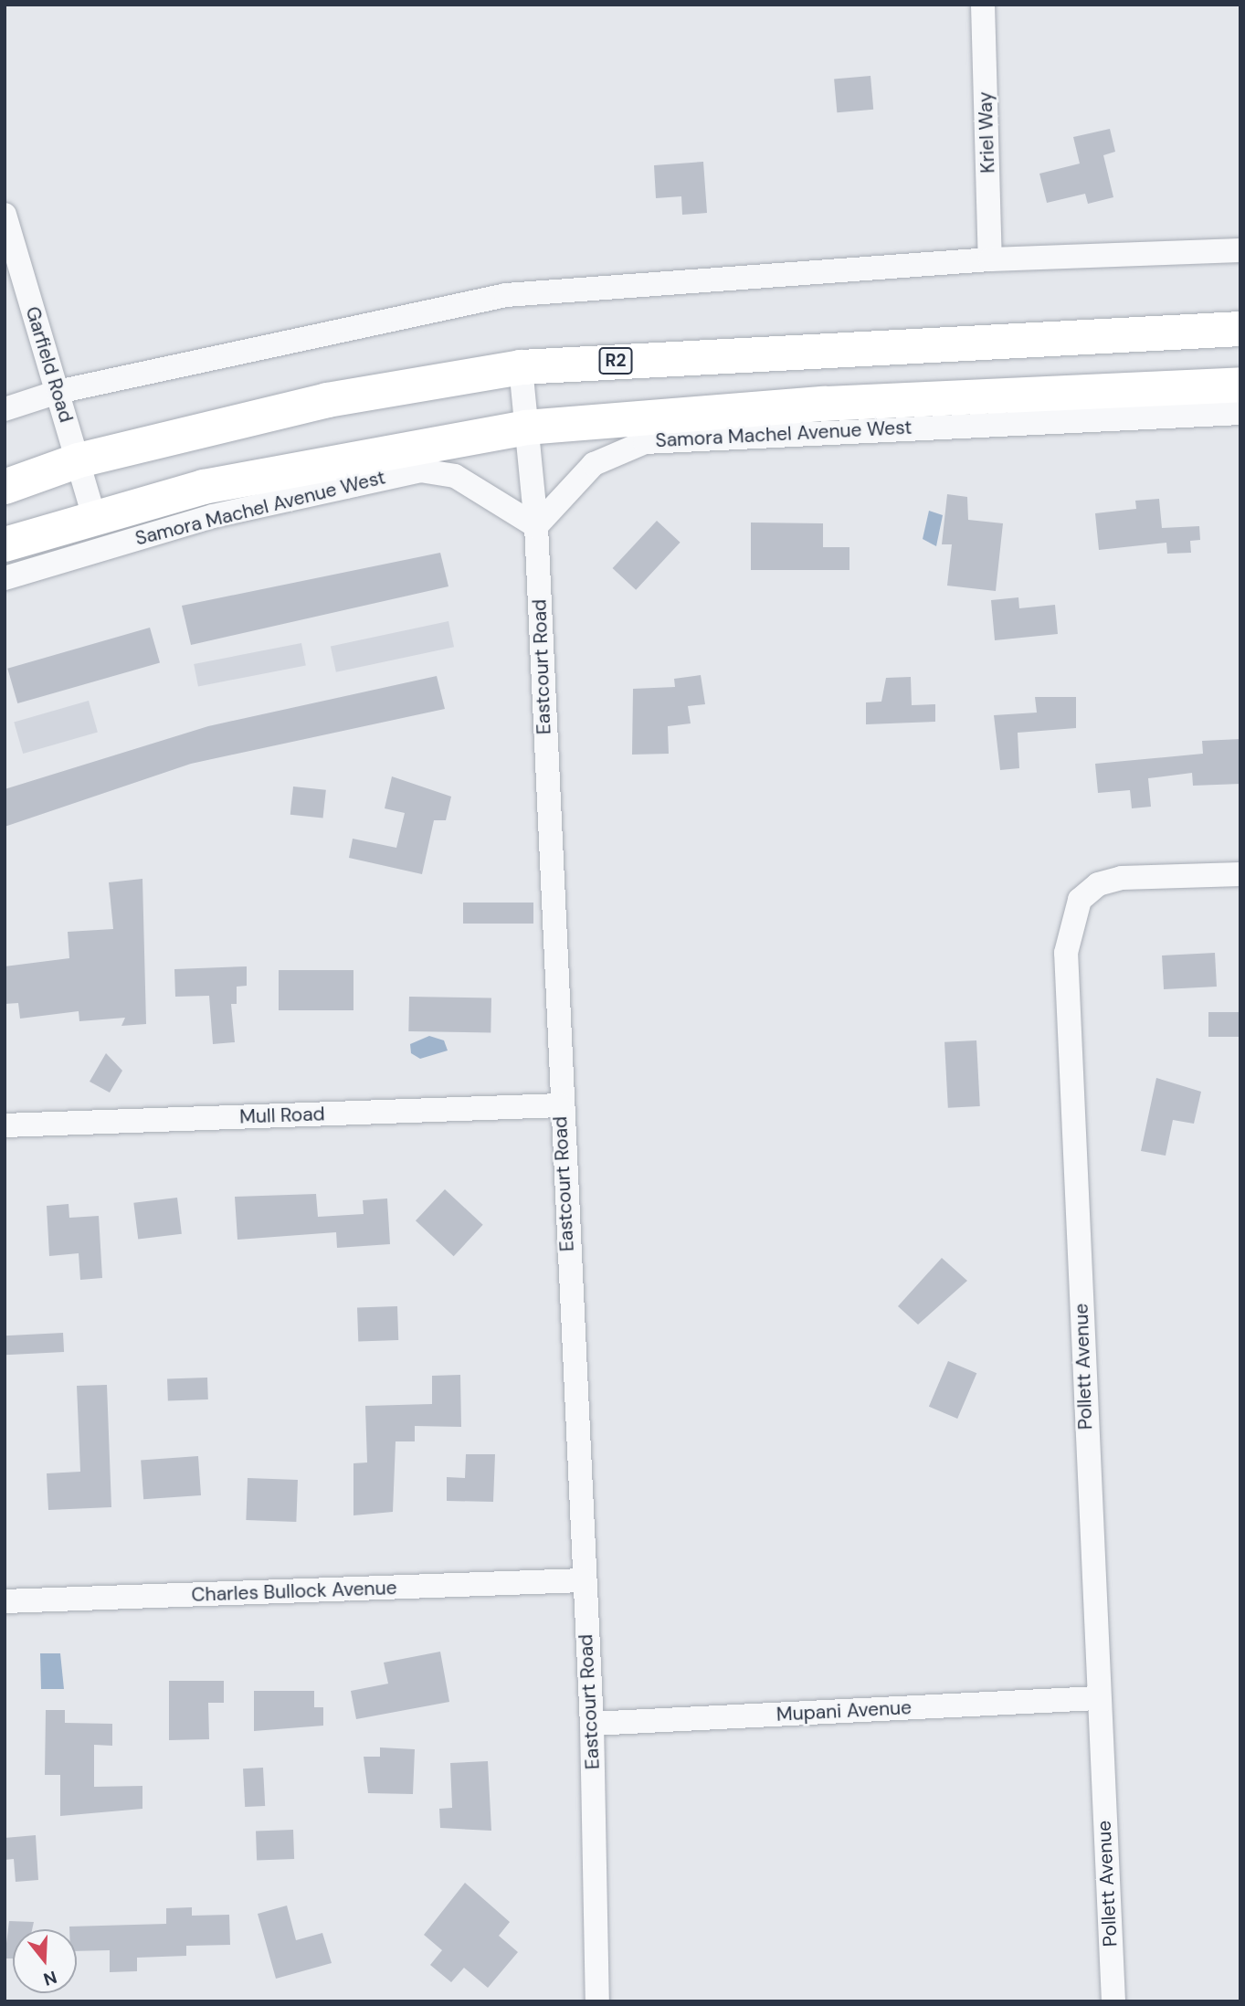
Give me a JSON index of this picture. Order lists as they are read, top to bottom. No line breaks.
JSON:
{"streets":{"highway":["R2","Samora Machel Avenue West"],"street":["Kriel Way","Garfield Road","Eastcourt Road","Mull Road","Pollett Avenue","Charles Bullock Avenue","Mupani Avenue"]},"crossings":[["R2","Garfield Road"],["R2","Eastcourt Road"],["Garfield Road","Samora Machel Avenue West"],["Samora Machel Avenue West","Eastcourt Road"],["Eastcourt Road","Mull Road"],["Eastcourt Road","Charles Bullock Avenue"],["Eastcourt Road","Mupani Avenue"],["Pollett Avenue","Mupani Avenue"]],"north":"bottom"}
